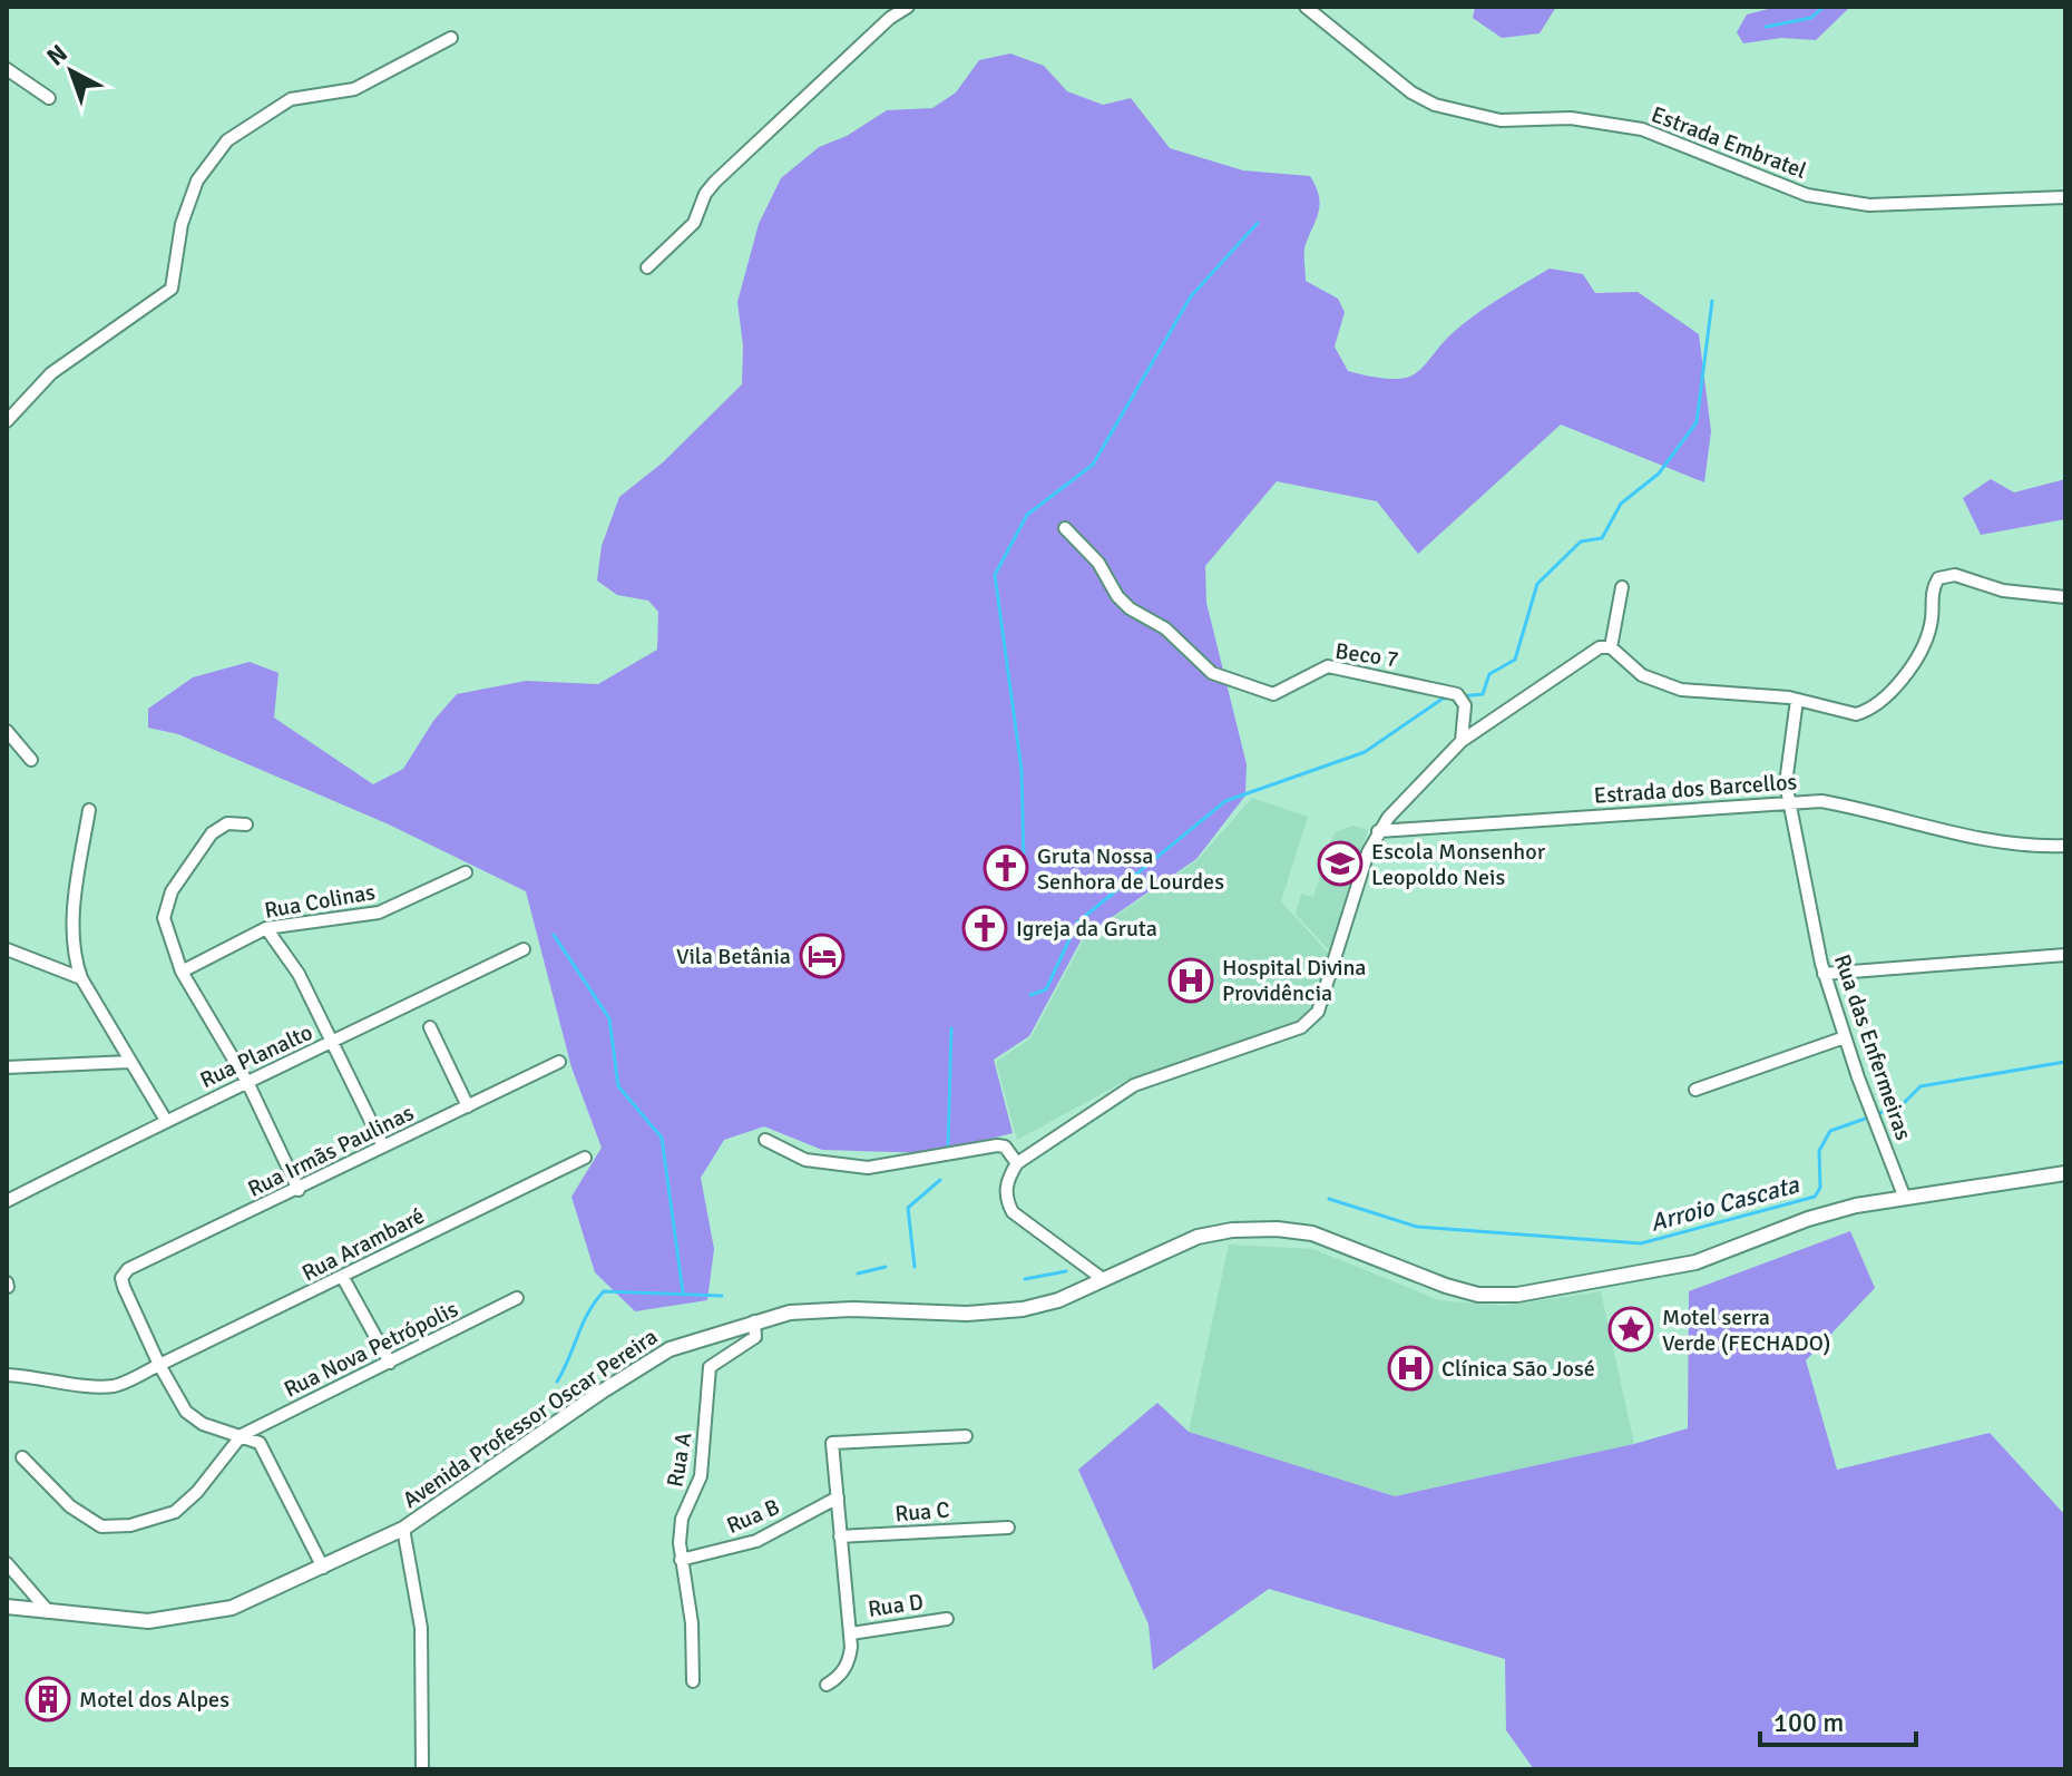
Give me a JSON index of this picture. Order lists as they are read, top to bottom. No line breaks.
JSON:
{"streets":{"main road":["Avenida Professor Oscar Pereira"],"street":["Estrada Embratel","Beco 7","Estrada dos Barcellos","Rua Colinas","Rua das Enfermeiras","Rua Planalto","Rua Irmãs Paulinas","Rua Arambaré","Rua Nova Petrópolis","Rua A","Rua C","Rua B","Rua D"]},"crossings":[["Estrada dos Barcellos","Rua das Enfermeiras"],["Rua das Enfermeiras","Avenida Professor Oscar Pereira"],["Rua Irmãs Paulinas","Rua Arambaré"],["Avenida Professor Oscar Pereira","Rua A"],["Rua A","Rua B"]],"water":["Arroio Cascata"],"places":{"school or university":["Escola Monsenhor Leopoldo Neis"],"church":["Gruta Nossa Senhora de Lourdes","Igreja da Gruta"],"hotel":["Vila Betânia"],"hospital":["Hospital Divina Providência","Clínica São José"],"place":["Motel serra Verde (FECHADO)"],"building":["Motel dos Alpes"]},"scale_bar":"100 m","north":"top left"}
